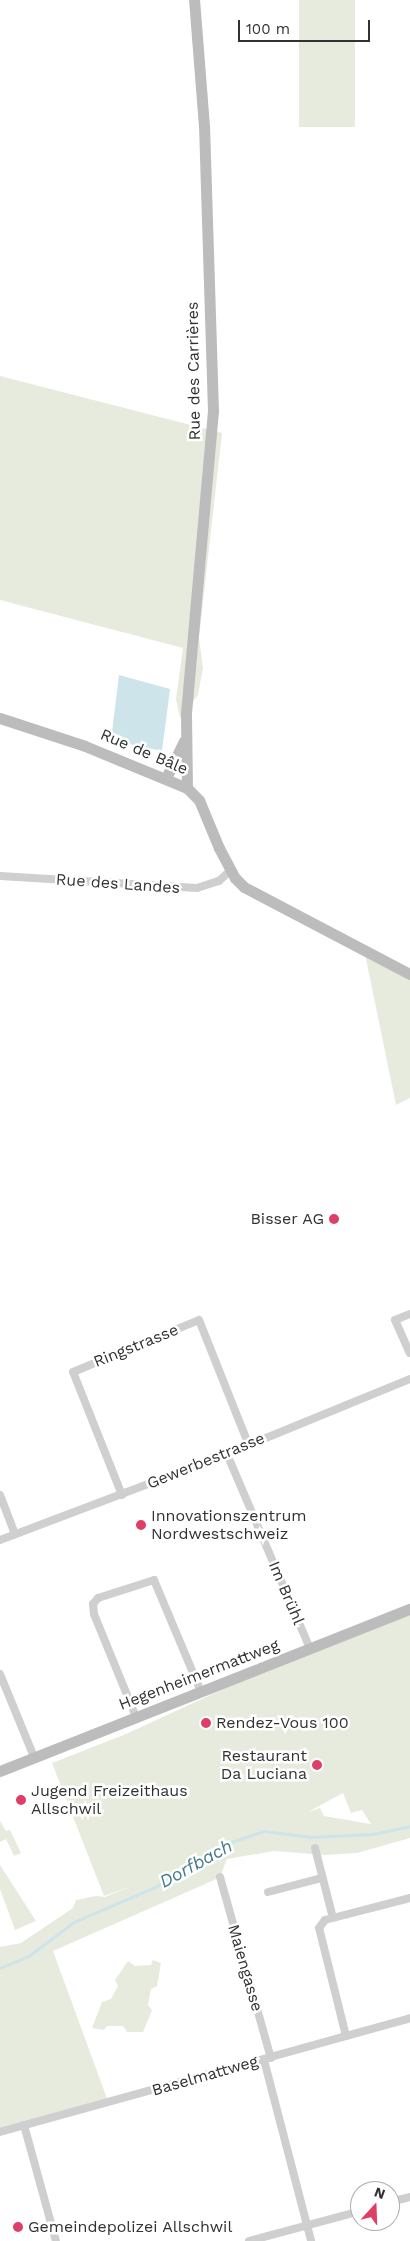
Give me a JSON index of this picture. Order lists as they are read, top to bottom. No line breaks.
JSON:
{"streets":{"street":["Rue des Carrières","Rue de Bâle","Rue des Landes","Ringstrasse","Gewerbestrasse","Im Brühl","Hegenheimermattweg","Maiengasse","Baselmattweg"]},"crossings":[["Rue des Carrières","Rue de Bâle"],["Rue de Bâle","Rue des Landes"],["Ringstrasse","Gewerbestrasse"],["Gewerbestrasse","Im Brühl"],["Im Brühl","Hegenheimermattweg"],["Maiengasse","Baselmattweg"]],"water":["Dorfbach"],"places":["Bisser AG","Innovationszentrum Nordwestschweiz","Rendez-Vous 100","Restaurant Da Luciana","Jugend Freizeithaus Allschwil","Gemeindepolizei Allschwil"],"scale_bar":"100 m","north":"top"}
